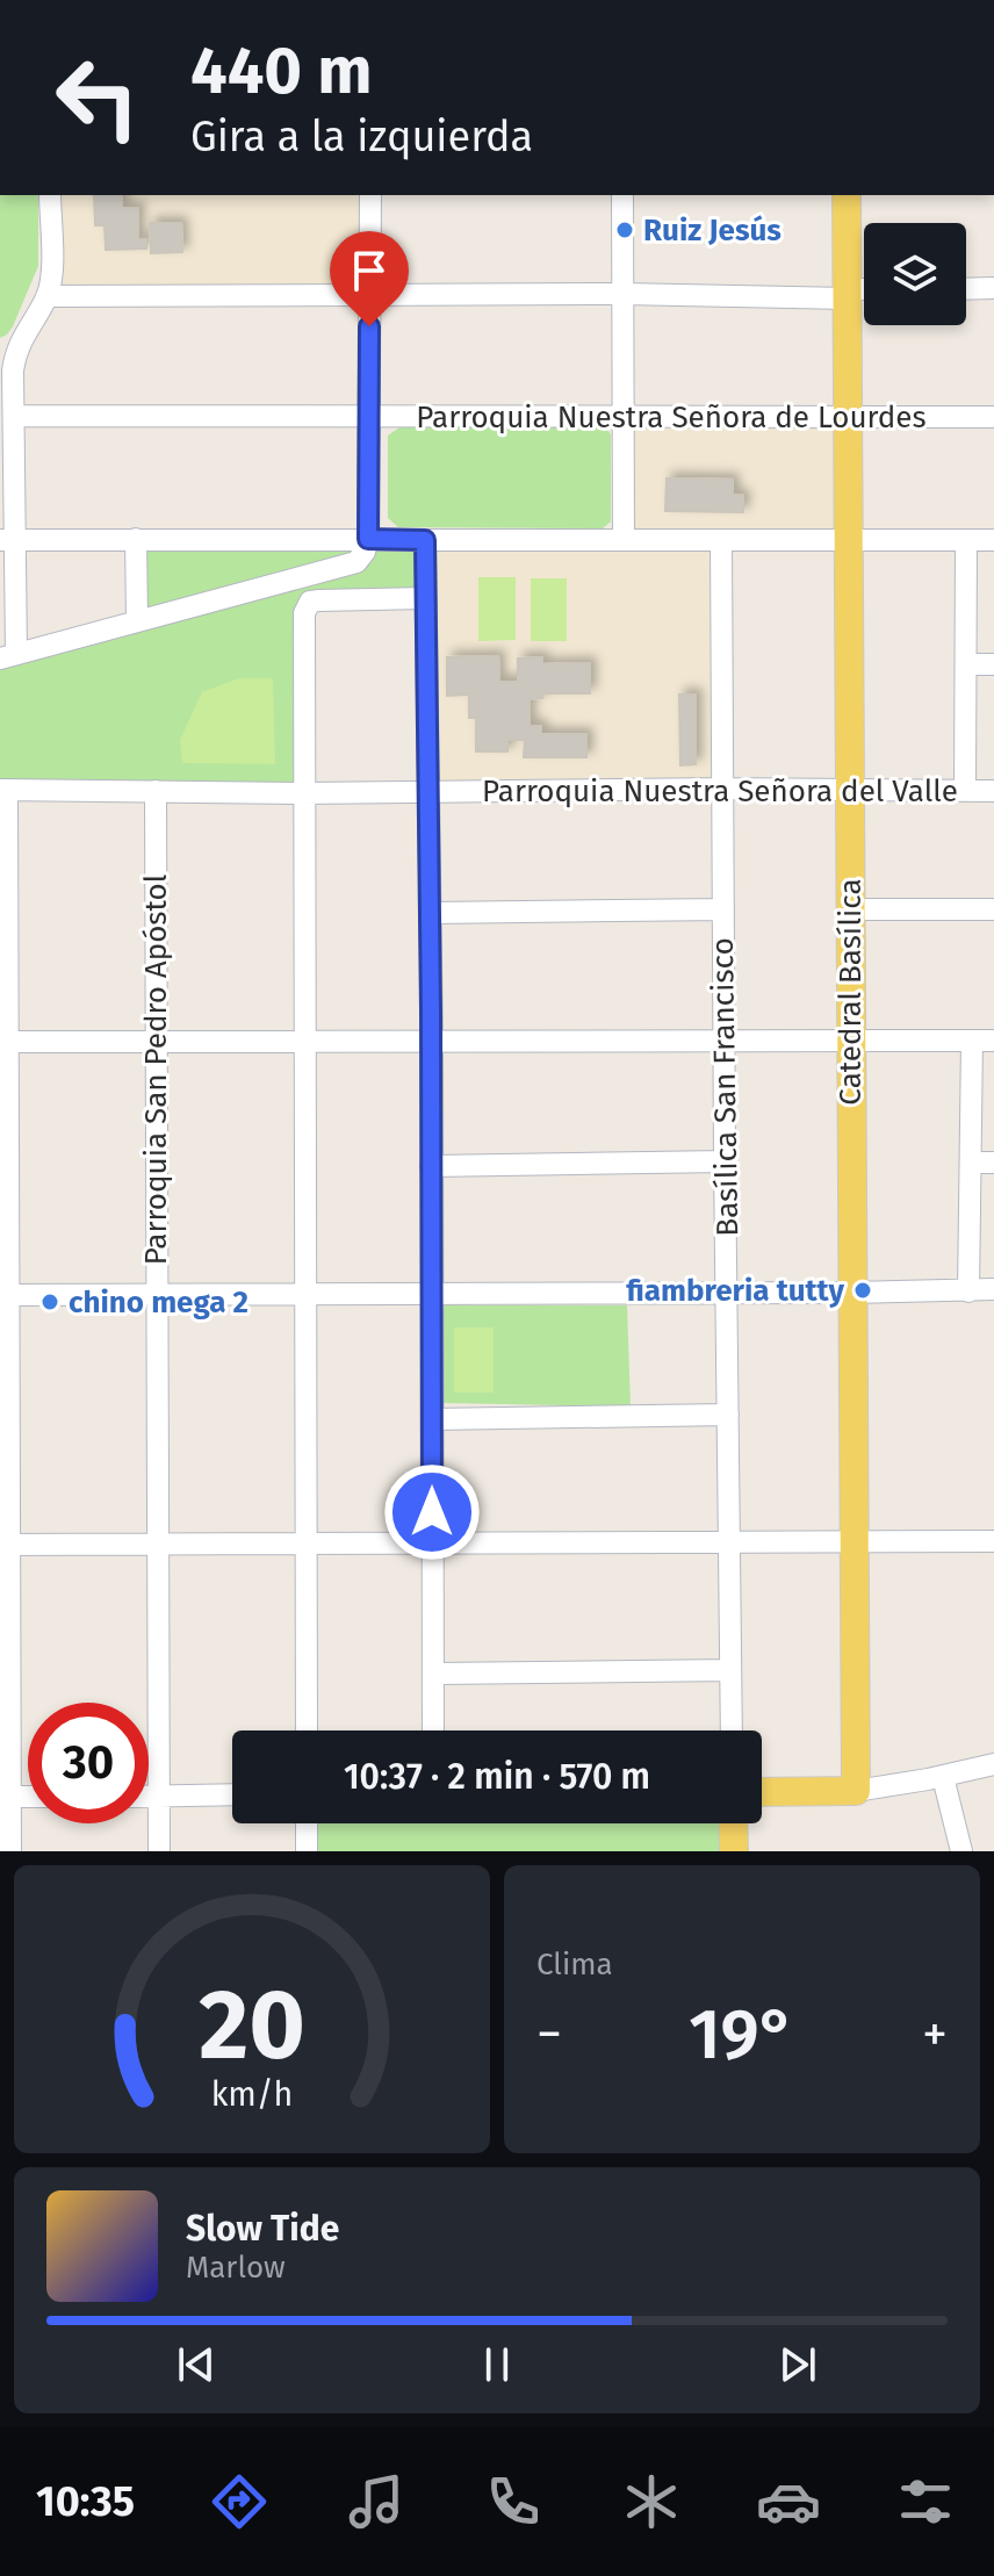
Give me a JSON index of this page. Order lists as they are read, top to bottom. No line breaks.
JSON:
{"streets":{"main road":["Catedral Basílica"],"street":["Parroquia Nuestra Señora de Lourdes","Parroquia Nuestra Señora del Valle","Parroquia San Pedro Apóstol","Basílica San Francisco"]},"crossings":[["Parroquia Nuestra Señora de Lourdes","Catedral Basílica"],["Parroquia Nuestra Señora del Valle","Catedral Basílica"],["Parroquia Nuestra Señora del Valle","Parroquia San Pedro Apóstol"],["Parroquia Nuestra Señora del Valle","Basílica San Francisco"]],"places":["Ruiz Jesús","fiambreria tutty","chino mega 2"],"page":{"turn":["440 m","Gira a la izquierda"],"limit":"30","trip":"10:37 · 2 min · 570 m","tile":"Clima","heat":["−","19°","+"],"song":["Slow Tide","Marlow"],"tabs":"10:35","gauge":["20","km/h"]}}
